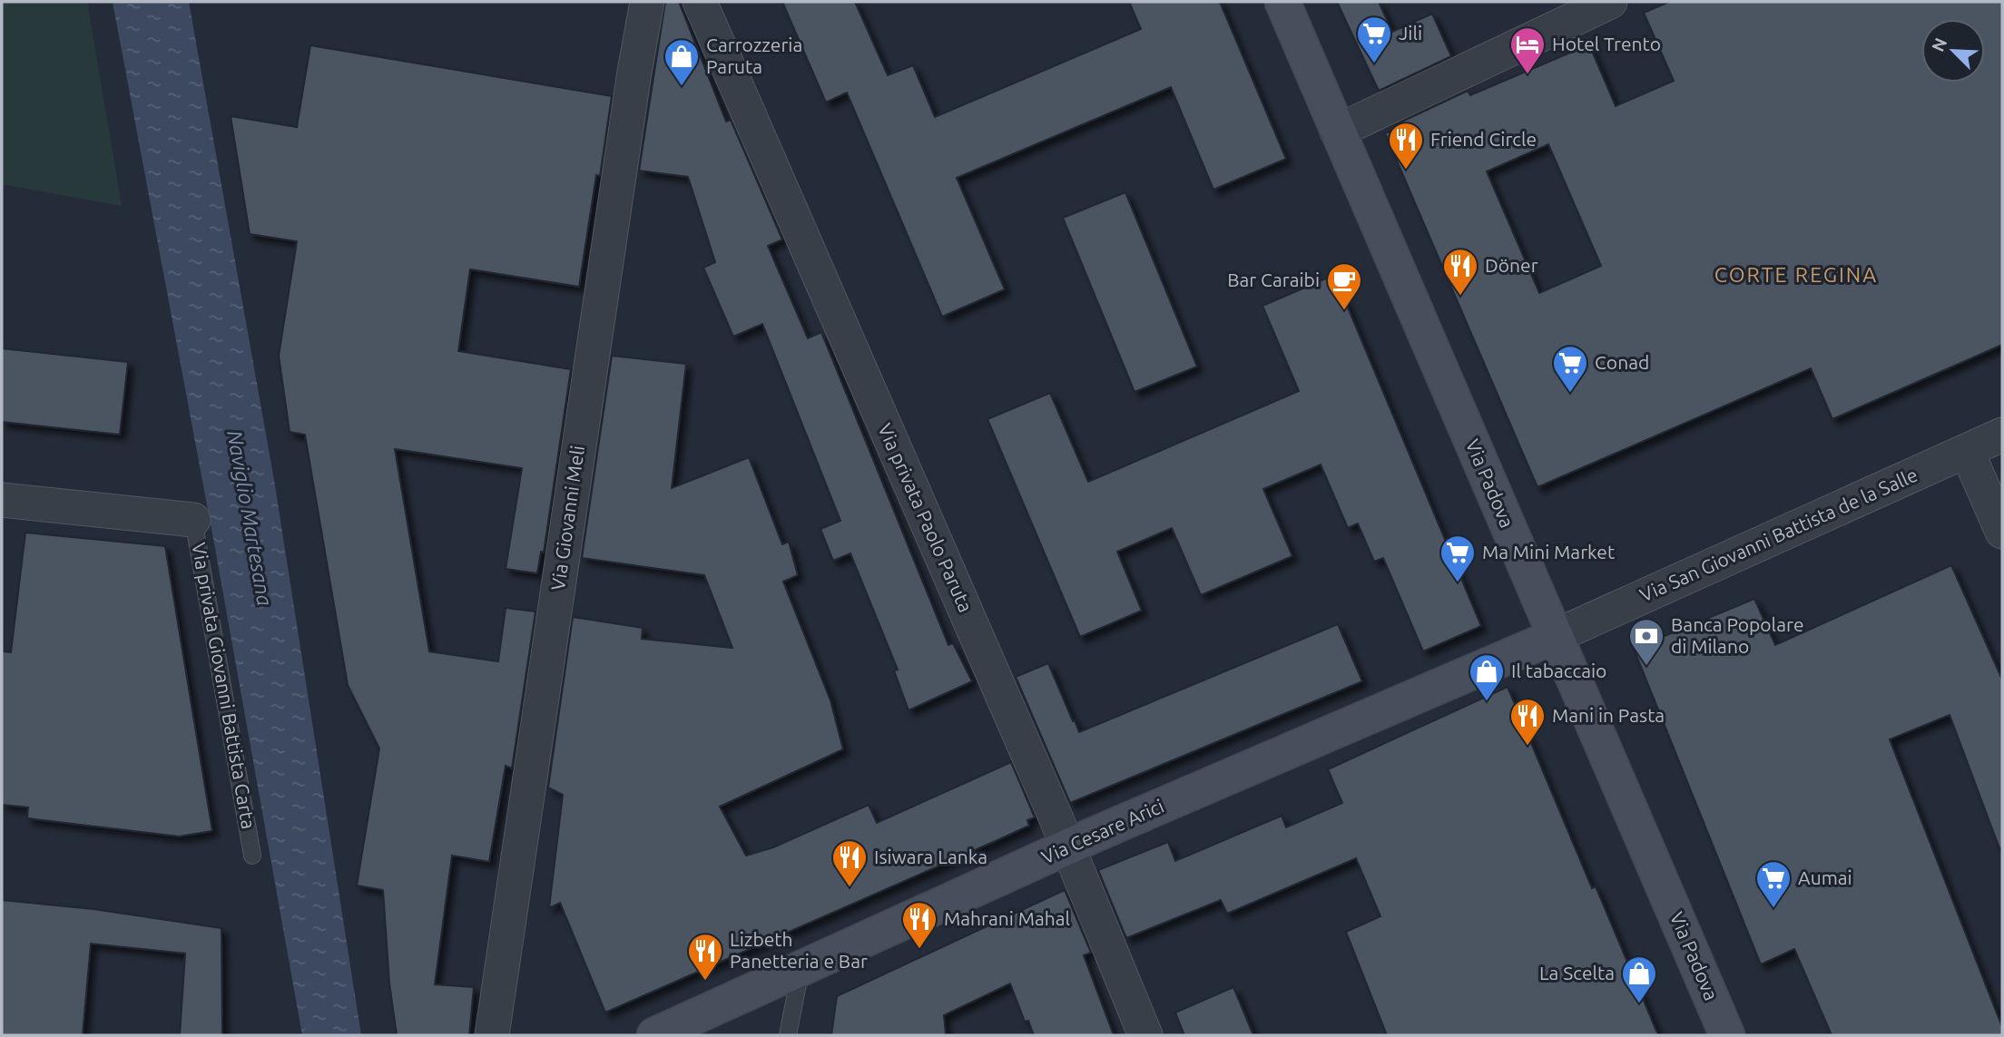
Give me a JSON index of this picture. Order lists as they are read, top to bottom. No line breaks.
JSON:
{"streets":{"street":["Via Padova","Via Giovanni Meli","Via privata Paolo Paruta","Via San Giovanni Battista de la Salle","Via privata Giovanni Battista Carta","Via Cesare Arici"]},"crossings":[["Via Padova","Via San Giovanni Battista de la Salle"],["Via Padova","Via Cesare Arici"],["Via privata Paolo Paruta","Via Cesare Arici"],["Via San Giovanni Battista de la Salle","Via Cesare Arici"]],"districts":["CORTE REGINA"],"water":["Naviglio Martesana"],"places":{"supermarket":["Jili","Conad","Ma Mini Market","Aumai"],"hotel":["Hotel Trento"],"shop":["Carrozzeria Paruta","Il tabaccaio","La Scelta"],"restaurant":["Friend Circle","Döner","Mani in Pasta","Isiwara Lanka","Mahrani Mahal","Lizbeth Panetteria e Bar"],"cafe":["Bar Caraibi"],"bank":["Banca Popolare di Milano"]},"north":"top left"}
